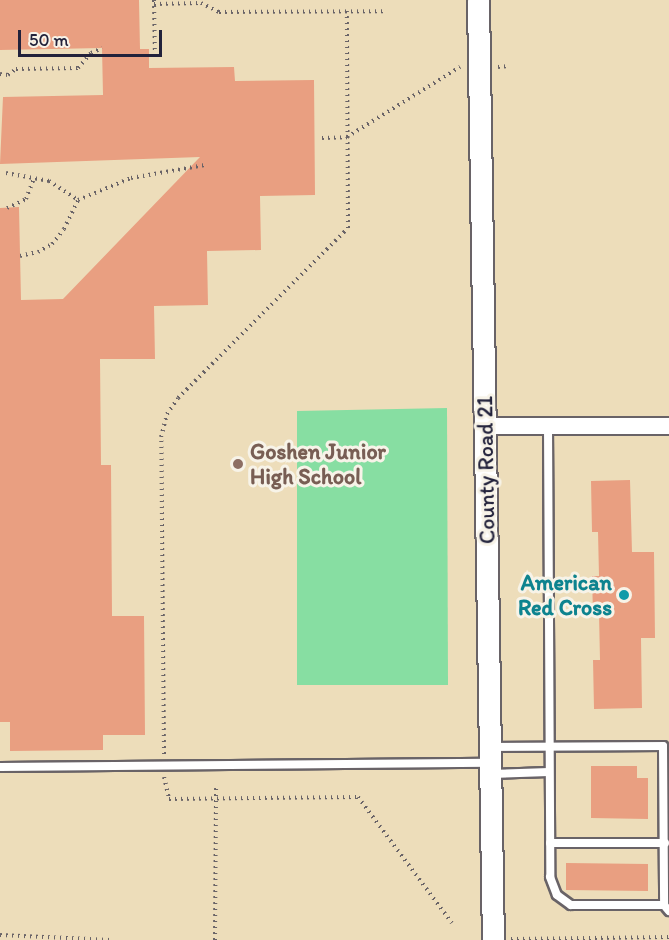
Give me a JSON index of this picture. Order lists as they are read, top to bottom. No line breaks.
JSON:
{"streets":{"street":["County Road 21"]},"places":["Goshen Junior High School","American Red Cross"],"scale_bar":"50 m"}
